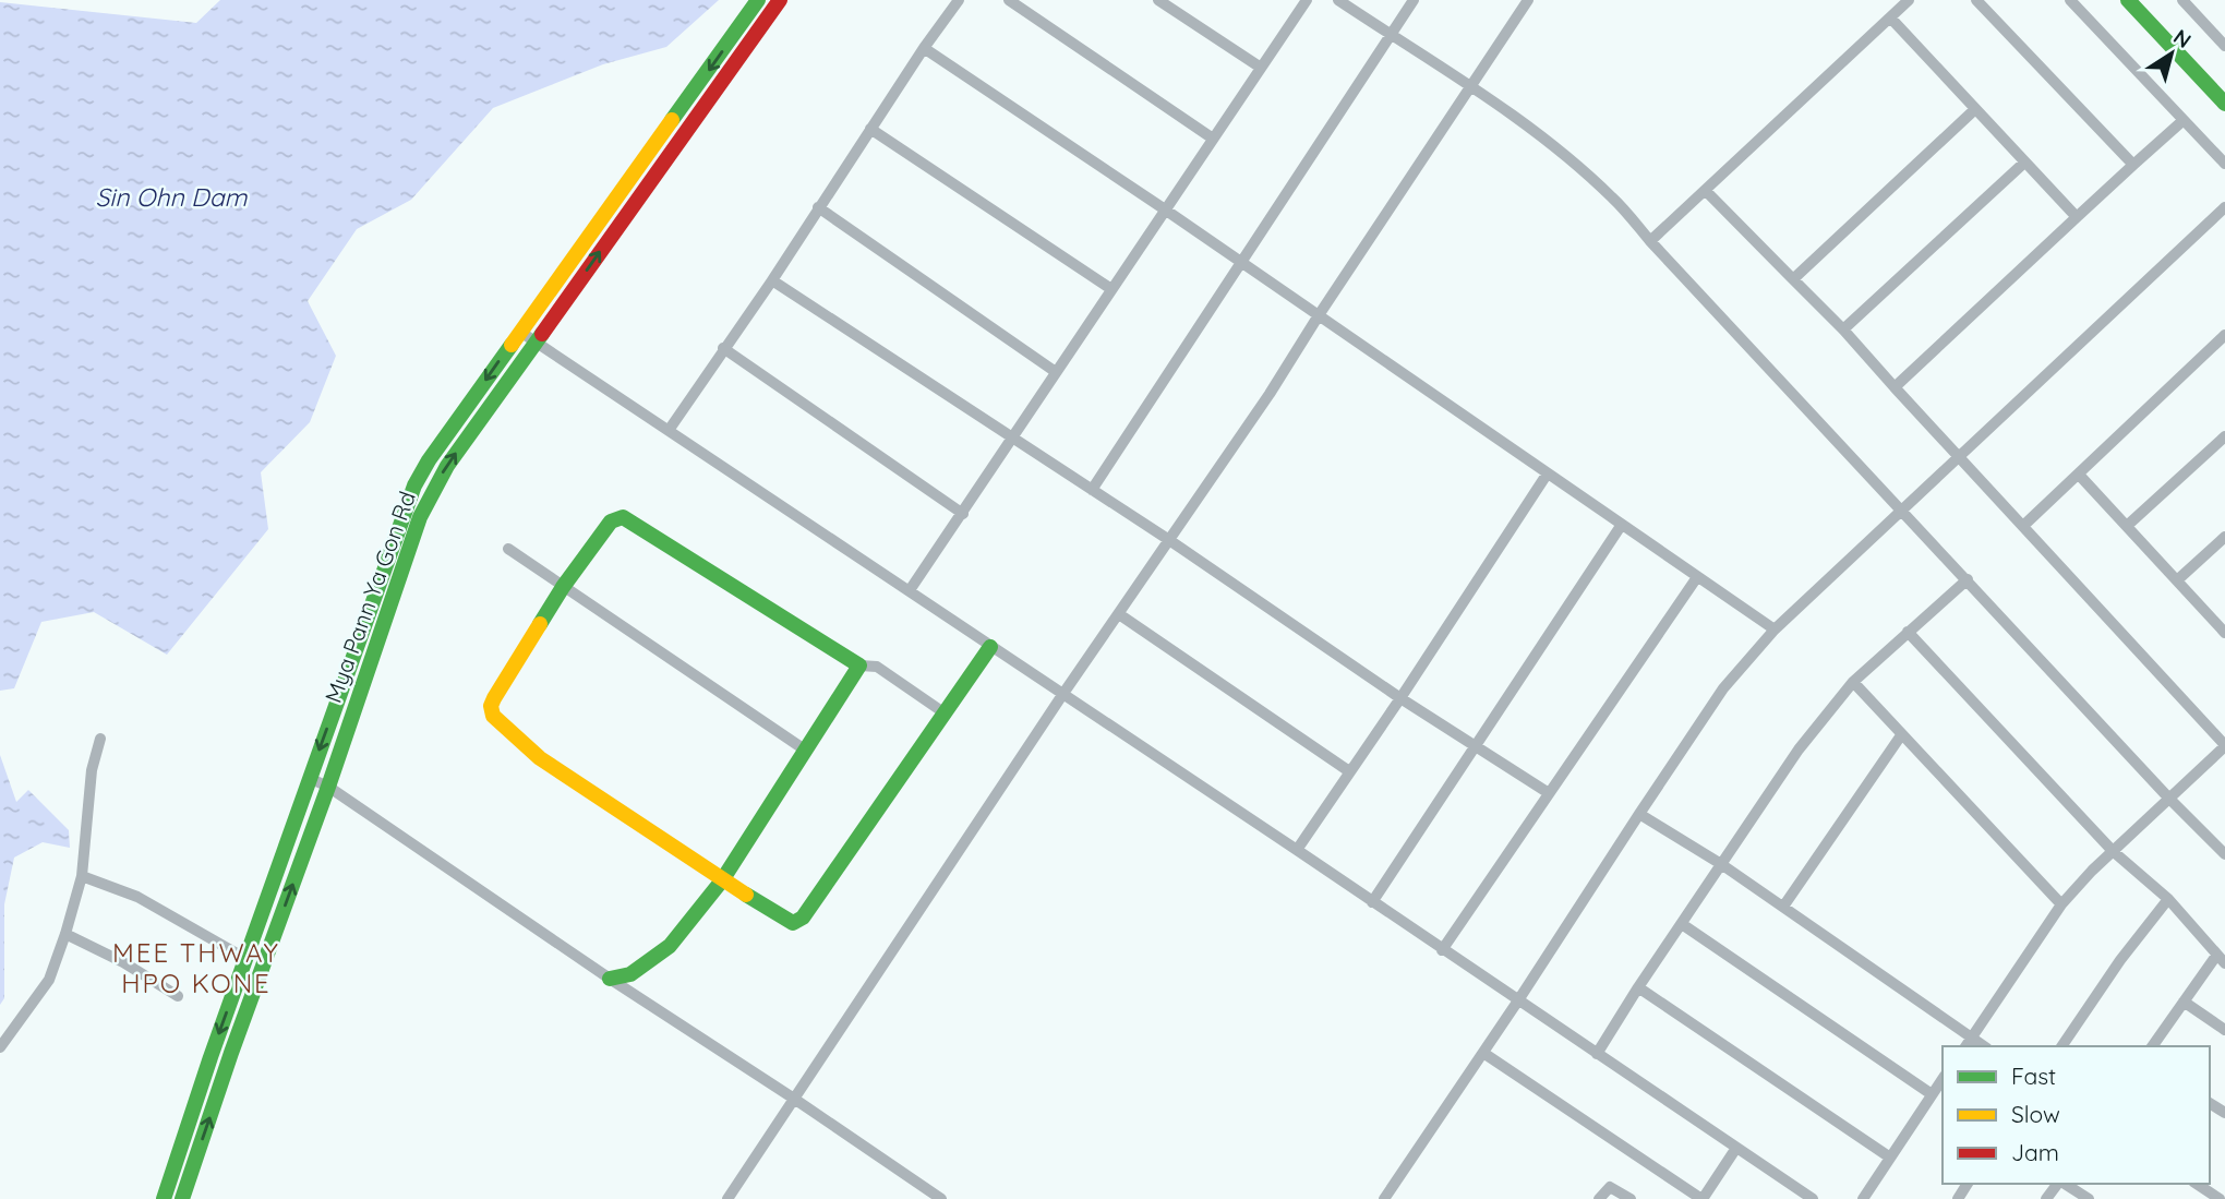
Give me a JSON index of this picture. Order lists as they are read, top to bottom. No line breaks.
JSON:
{"streets":{"main road":["Mya Pann Ya Gon Rd"]},"districts":["MEE THWAY HPO KONE"],"water":["Sin Ohn Dam"],"legend":["Fast","Slow","Jam"],"north":"top right"}
